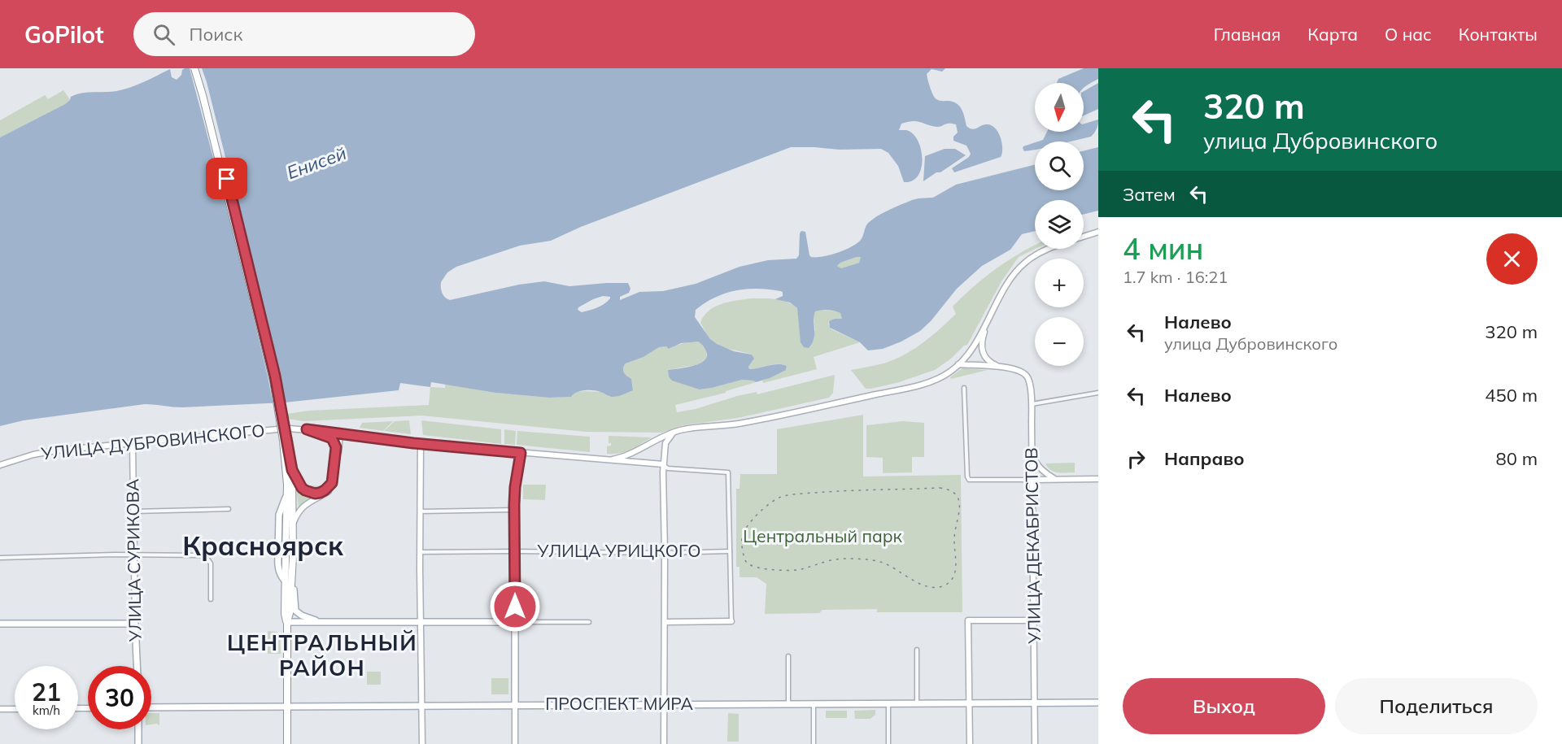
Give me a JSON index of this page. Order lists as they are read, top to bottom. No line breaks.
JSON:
{"streets":{"main road":["УЛИЦА ДУБРОВИНСКОГО","УЛИЦА ДЕКАБРИСТОВ","УЛИЦА СУРИКОВА","ПРОСПЕКТ МИРА"],"street":["УЛИЦА УРИЦКОГО"]},"crossings":[["УЛИЦА ДУБРОВИНСКОГО","УЛИЦА УРИЦКОГО"],["УЛИЦА ДУБРОВИНСКОГО","УЛИЦА СУРИКОВА"],["УЛИЦА ДЕКАБРИСТОВ","ПРОСПЕКТ МИРА"]],"districts":["Красноярск","ЦЕНТРАЛЬНЫЙ РАЙОН"],"water":["Енисей"],"parks":["Центральный парк"],"north":"bottom","page":{"header":"GoPilot","search":"Поиск","nav":["Главная","Карта","О нас","Контакты"],"turn":["320 m","улица Дубровинского"],"map_buttons":["+","−"],"then":"Затем","heading":["4 мин","1.7 km · 16:21"],"list":[{"name":"Налево","note":"улица Дубровинского","value":"320 m"},{"name":"Налево","value":"450 m"},{"name":"Направо","value":"80 m"}],"speed":"21 km/h","limit":"30","buttons":["Выход","Поделиться"]}}
